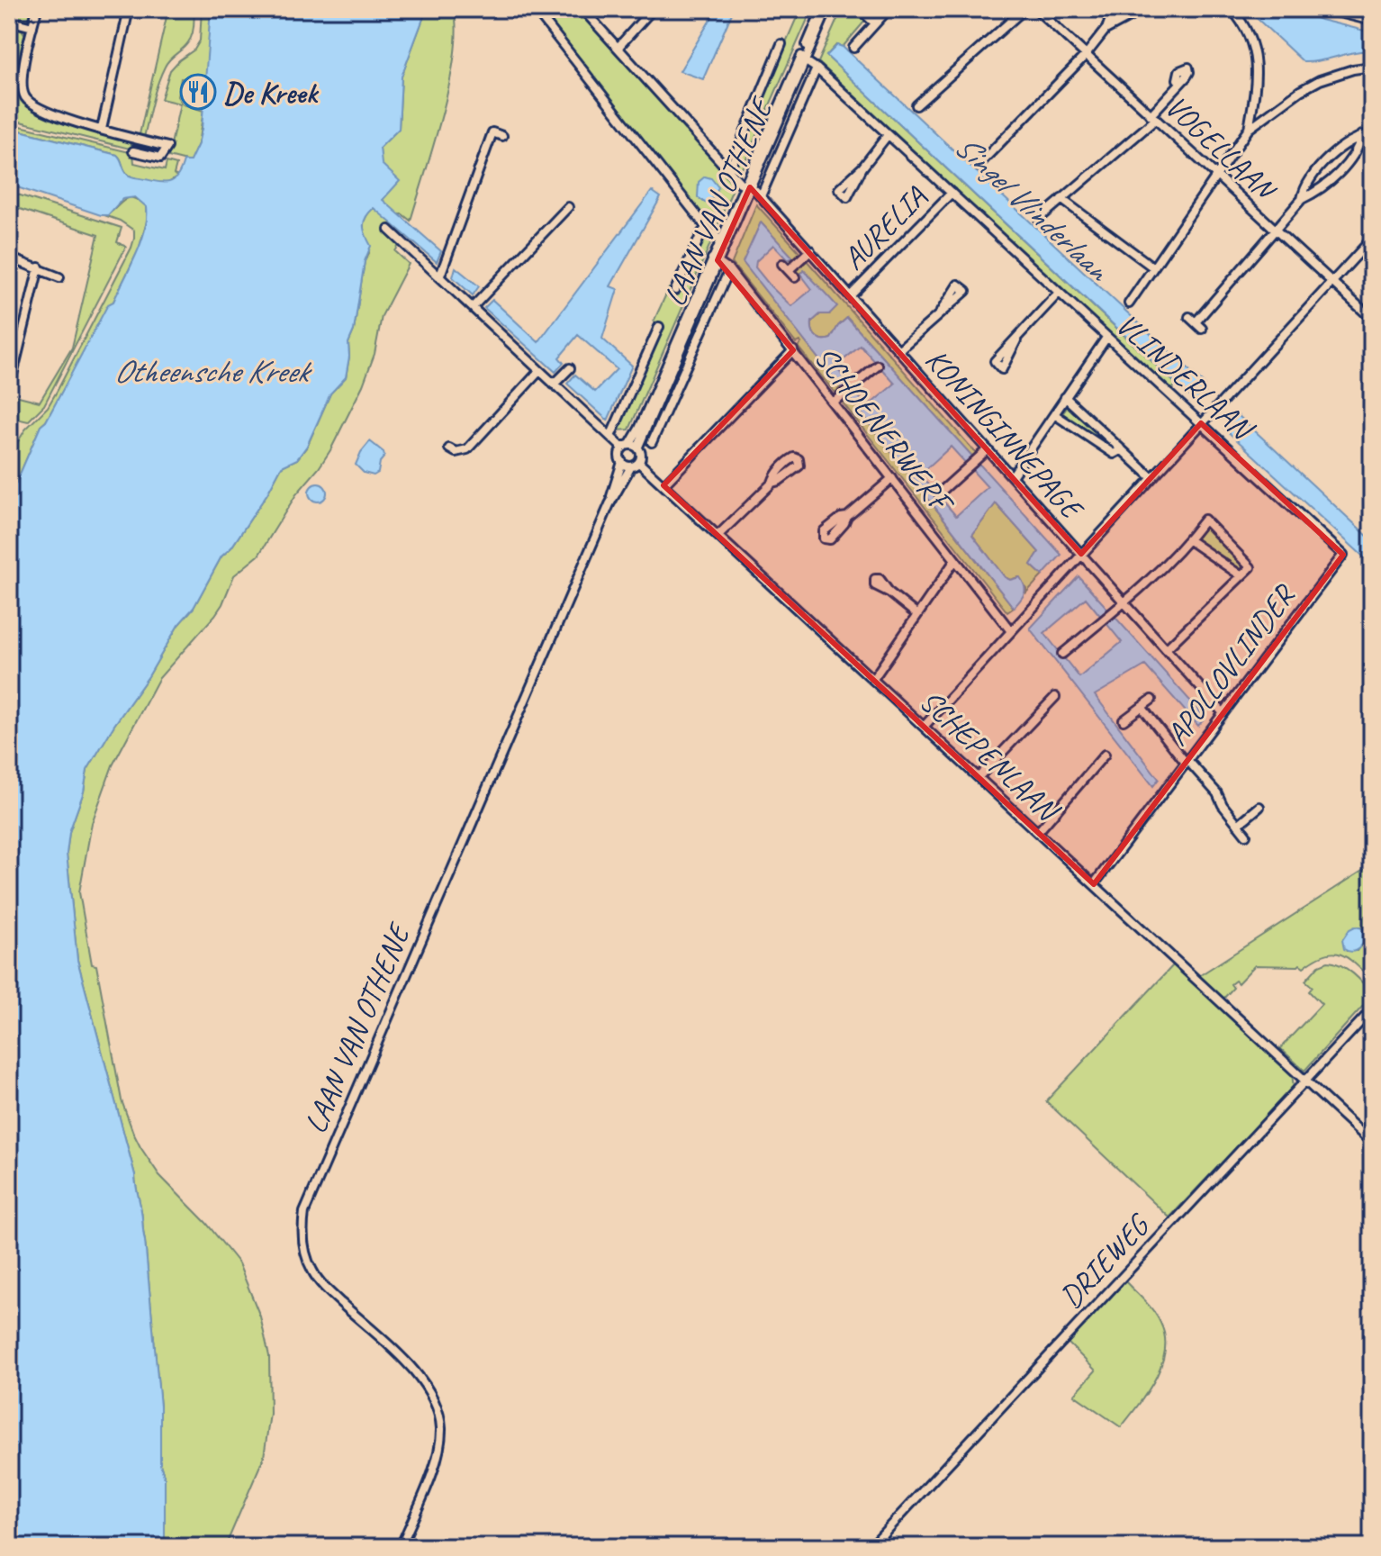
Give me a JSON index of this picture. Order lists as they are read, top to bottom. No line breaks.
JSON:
{"streets":{"street":["VOGELLAAN","LAAN VAN OTHENE","AURELIA","VLINDERLAAN","SCHOENERWERF","KONINGINNEPAGE","APOLLOVLINDER","SCHEPENLAAN","DRIEWEG"]},"crossings":[["LAAN VAN OTHENE","VLINDERLAAN"],["LAAN VAN OTHENE","SCHOENERWERF"],["LAAN VAN OTHENE","KONINGINNEPAGE"],["LAAN VAN OTHENE","SCHEPENLAAN"],["AURELIA","VLINDERLAAN"],["AURELIA","KONINGINNEPAGE"],["VLINDERLAAN","APOLLOVLINDER"],["KONINGINNEPAGE","APOLLOVLINDER"],["APOLLOVLINDER","SCHEPENLAAN"],["SCHEPENLAAN","DRIEWEG"]],"water":["Singel Vlinderlaan","Otheensche Kreek"],"places":{"restaurant":["De Kreek"]}}
